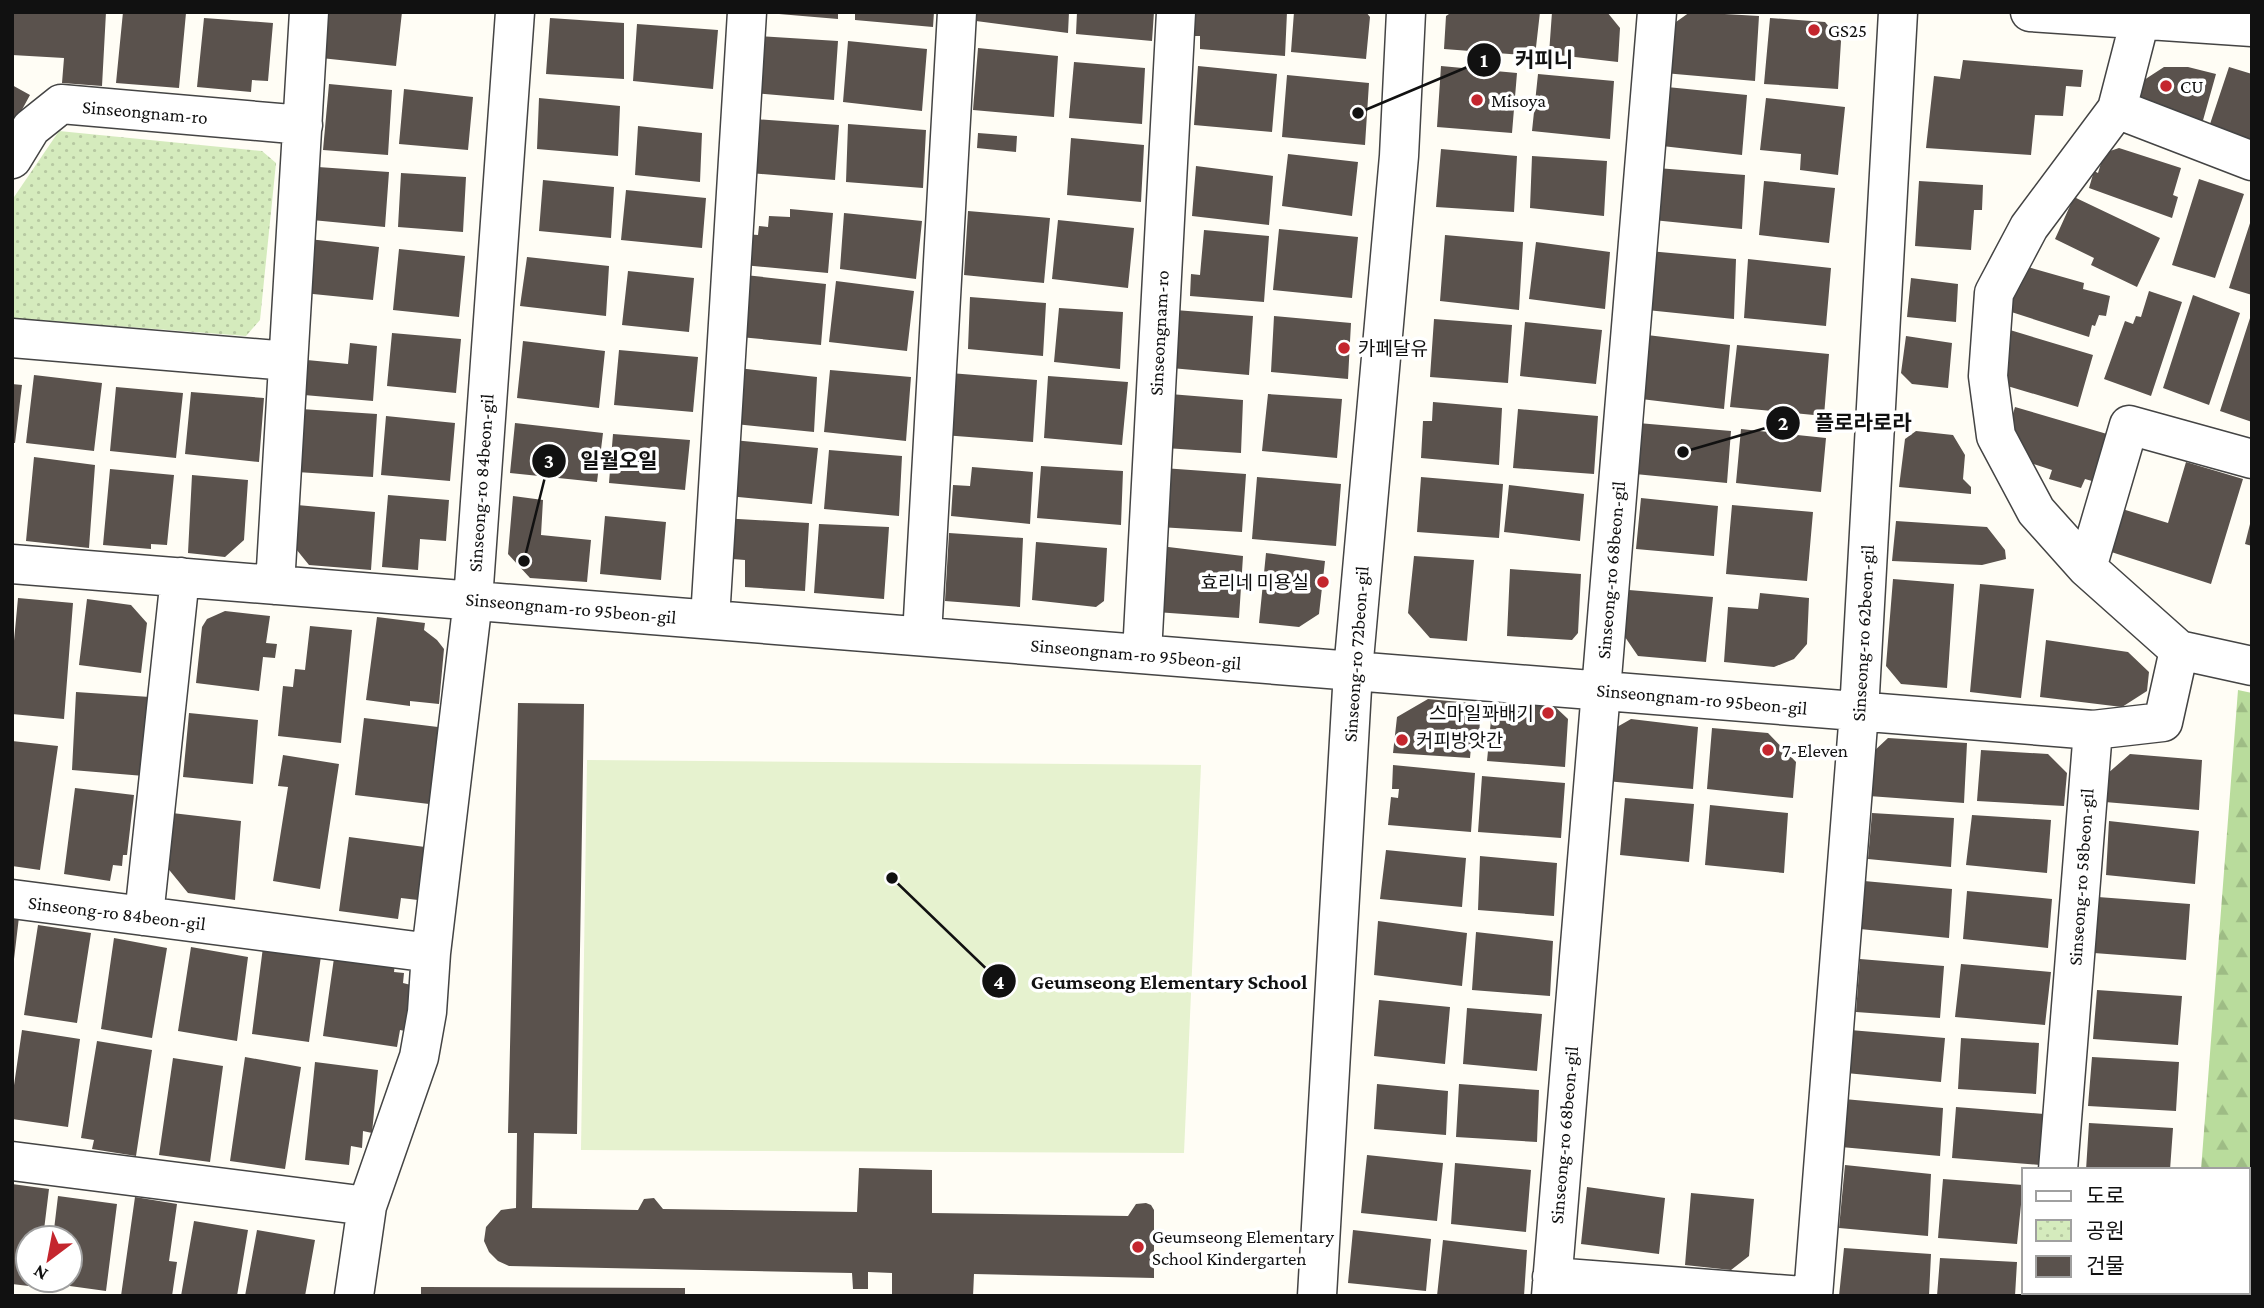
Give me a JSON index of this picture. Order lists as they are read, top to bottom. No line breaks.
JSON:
{"streets":{"street":["Sinseongnam-ro","Sinseong-ro 84beon-gil","Sinseong-ro 68beon-gil","Sinseongnam-ro 95beon-gil","Sinseong-ro 62beon-gil","Sinseong-ro 72beon-gil","Sinseong-ro 58beon-gil"]},"crossings":[["Sinseongnam-ro","Sinseongnam-ro 95beon-gil"],["Sinseong-ro 84beon-gil","Sinseongnam-ro 95beon-gil"],["Sinseong-ro 68beon-gil","Sinseongnam-ro 95beon-gil"],["Sinseongnam-ro 95beon-gil","Sinseong-ro 62beon-gil"],["Sinseongnam-ro 95beon-gil","Sinseong-ro 72beon-gil"],["Sinseongnam-ro 95beon-gil","Sinseong-ro 58beon-gil"]],"places":["GS25","CU","Misoya","커피니","카페달유","플로라로라","일월오일","효리네 미용실","스마일꽈배기","커피방앗간","7-Eleven","Geumseong Elementary School","Geumseong Elementary School Kindergarten"],"legend":["도로","공원","건물"],"north":"bottom left"}
